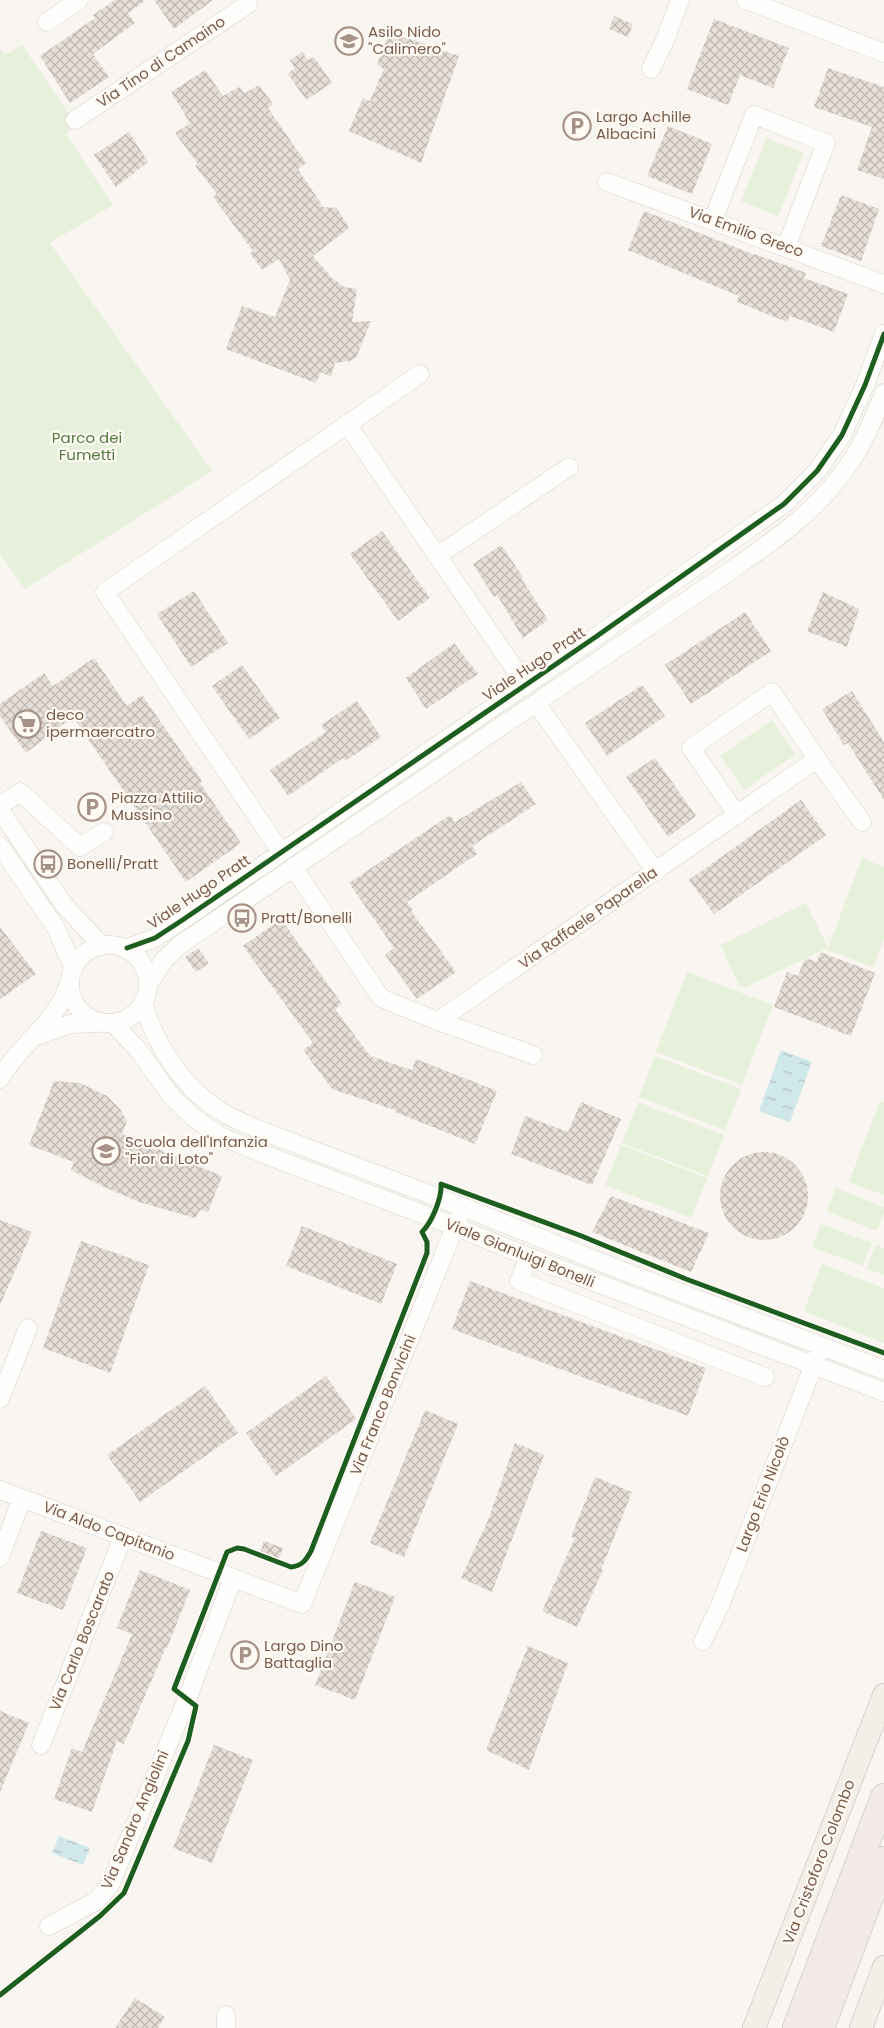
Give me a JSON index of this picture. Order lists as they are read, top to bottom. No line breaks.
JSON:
{"streets":{"main road":["Via Cristoforo Colombo"],"street":["Via Tino di Camaino","Via Emilio Greco","Viale Hugo Pratt","Via Raffaele Paparella","Viale Gianluigi Bonelli","Via Franco Bonvicini","Largo Erio Nicolò","Via Aldo Capitanio","Via Carlo Boscarato","Via Sandro Angiolini"]},"crossings":[["Viale Hugo Pratt","Viale Gianluigi Bonelli"],["Viale Gianluigi Bonelli","Via Franco Bonvicini"],["Viale Gianluigi Bonelli","Largo Erio Nicolò"],["Via Franco Bonvicini","Via Aldo Capitanio"],["Via Franco Bonvicini","Via Sandro Angiolini"],["Via Aldo Capitanio","Via Carlo Boscarato"],["Via Aldo Capitanio","Via Sandro Angiolini"]],"parks":["Parco dei Fumetti"],"places":{"school or university":["Asilo Nido \"Calimero\"","Scuola dell'Infanzia \"Fior di Loto\""],"parking":["Largo Achille Albacini","Piazza Attilio Mussino","Largo Dino Battaglia"],"supermarket":["deco ipermaercatro"],"bus stop":["Bonelli/Pratt","Pratt/Bonelli"]}}
